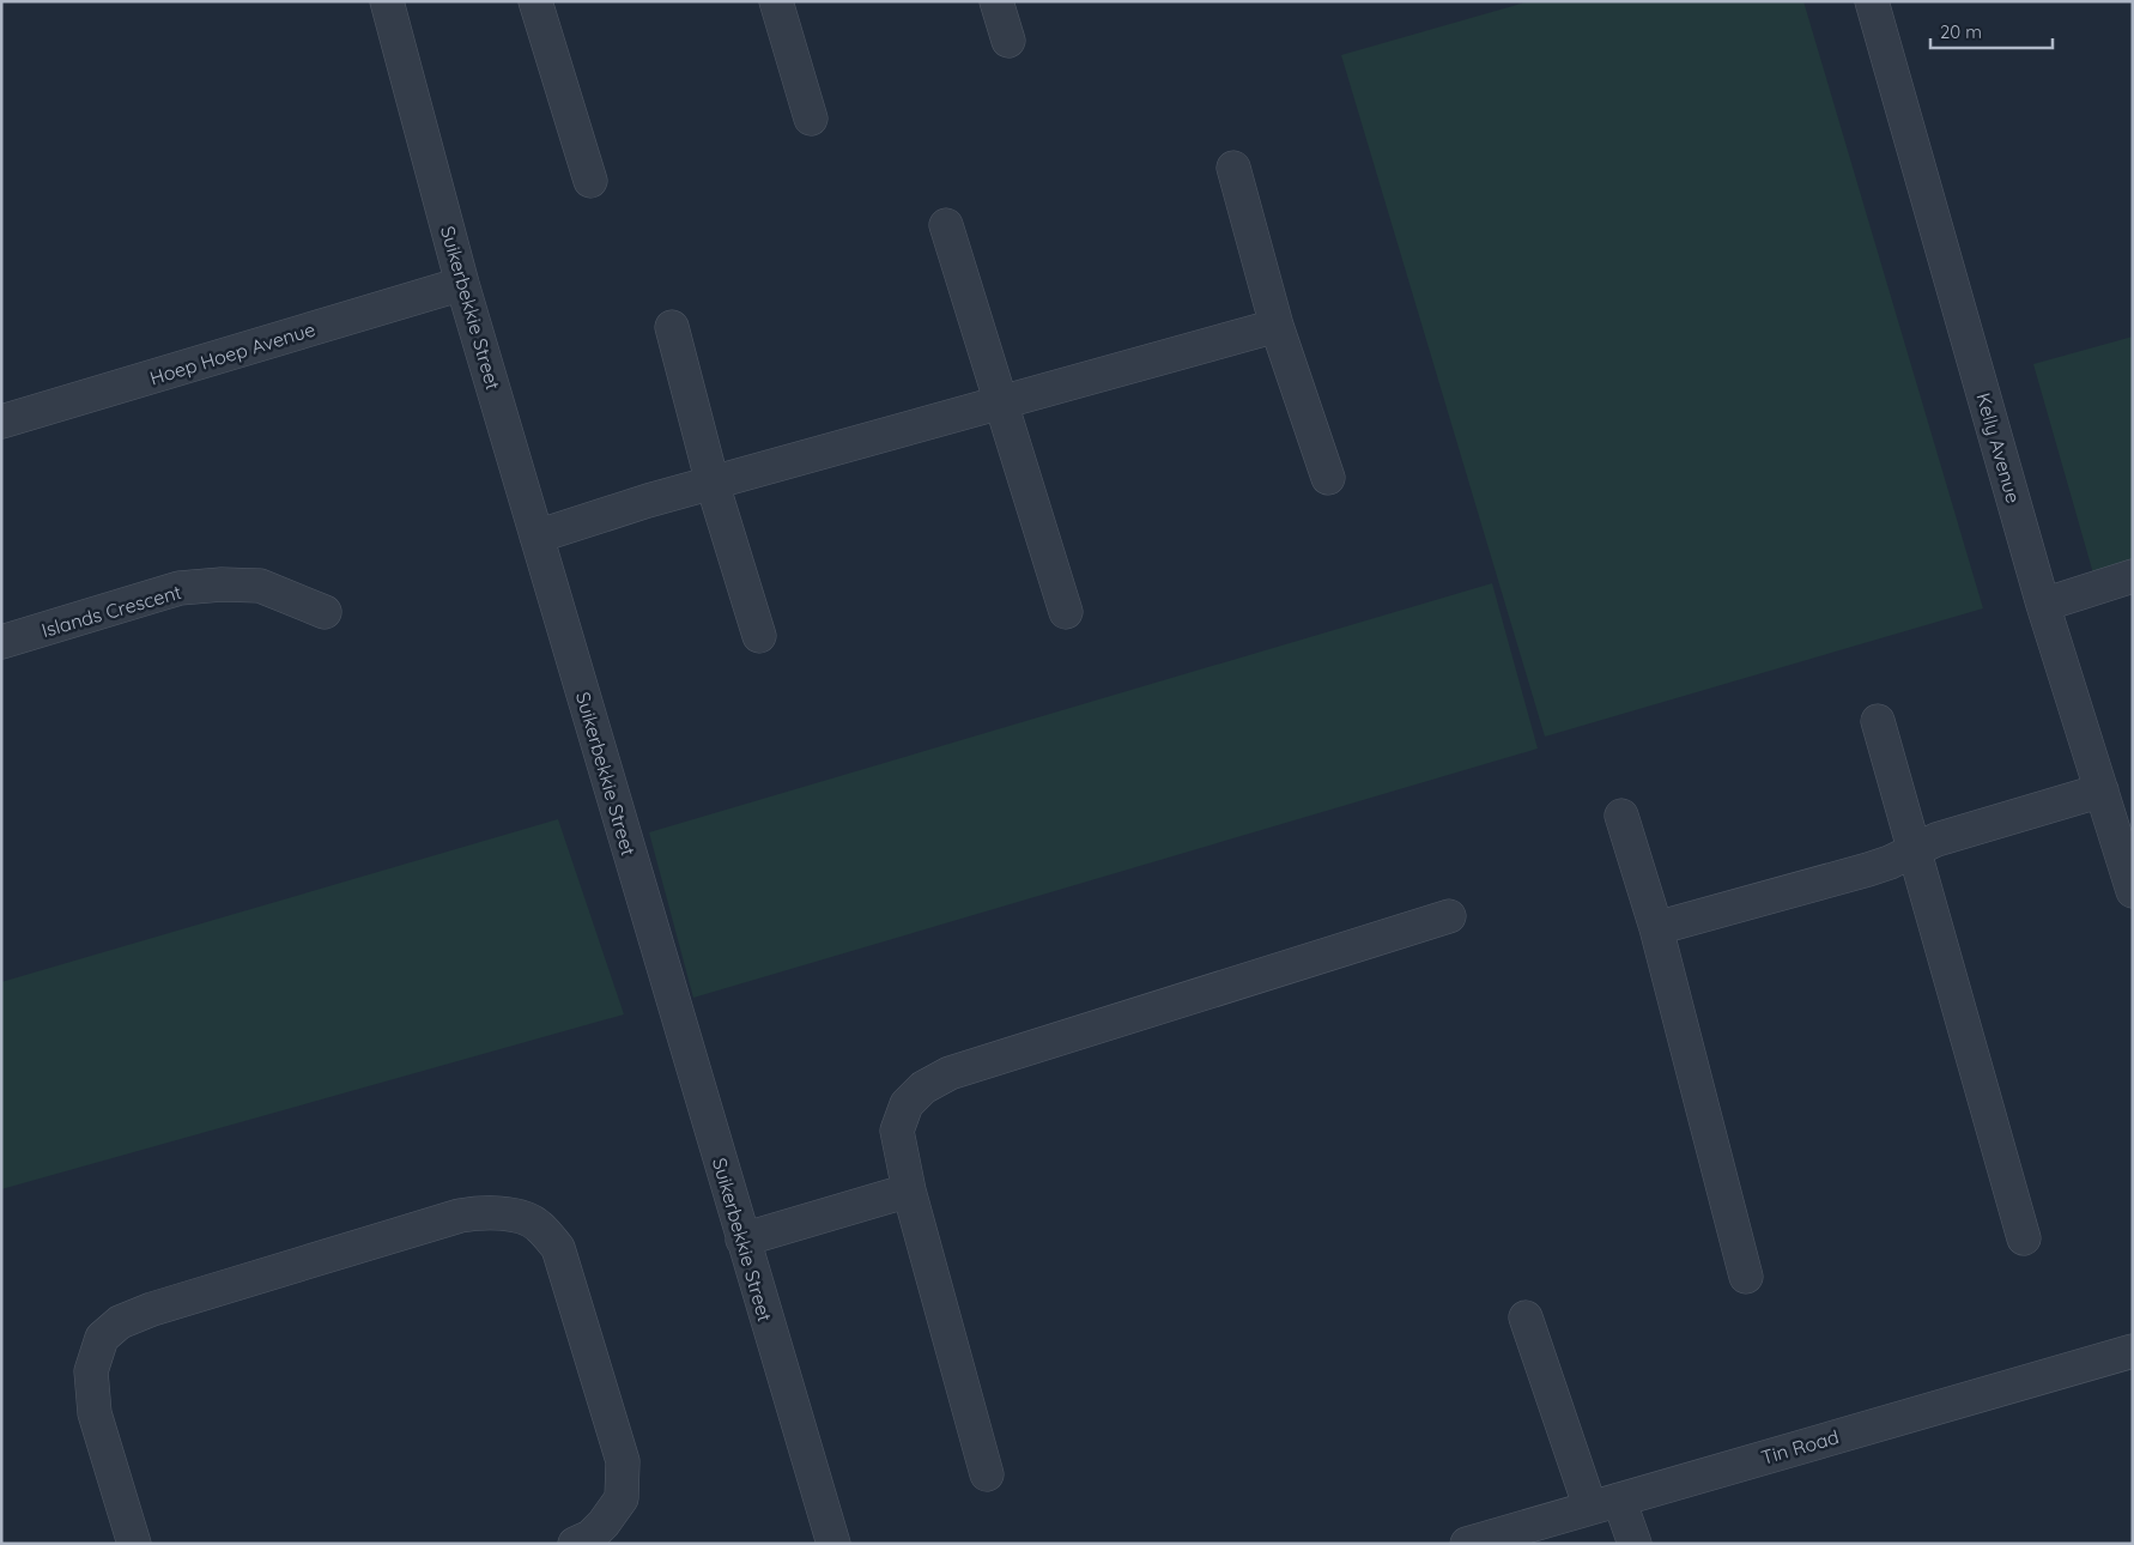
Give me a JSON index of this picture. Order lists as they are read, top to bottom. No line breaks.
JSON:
{"streets":{"street":["Suikerbekkie Street","Hoep Hoep Avenue","Kelly Avenue","Islands Crescent","Tin Road"]},"crossings":[["Suikerbekkie Street","Hoep Hoep Avenue"]],"scale_bar":"20 m"}
